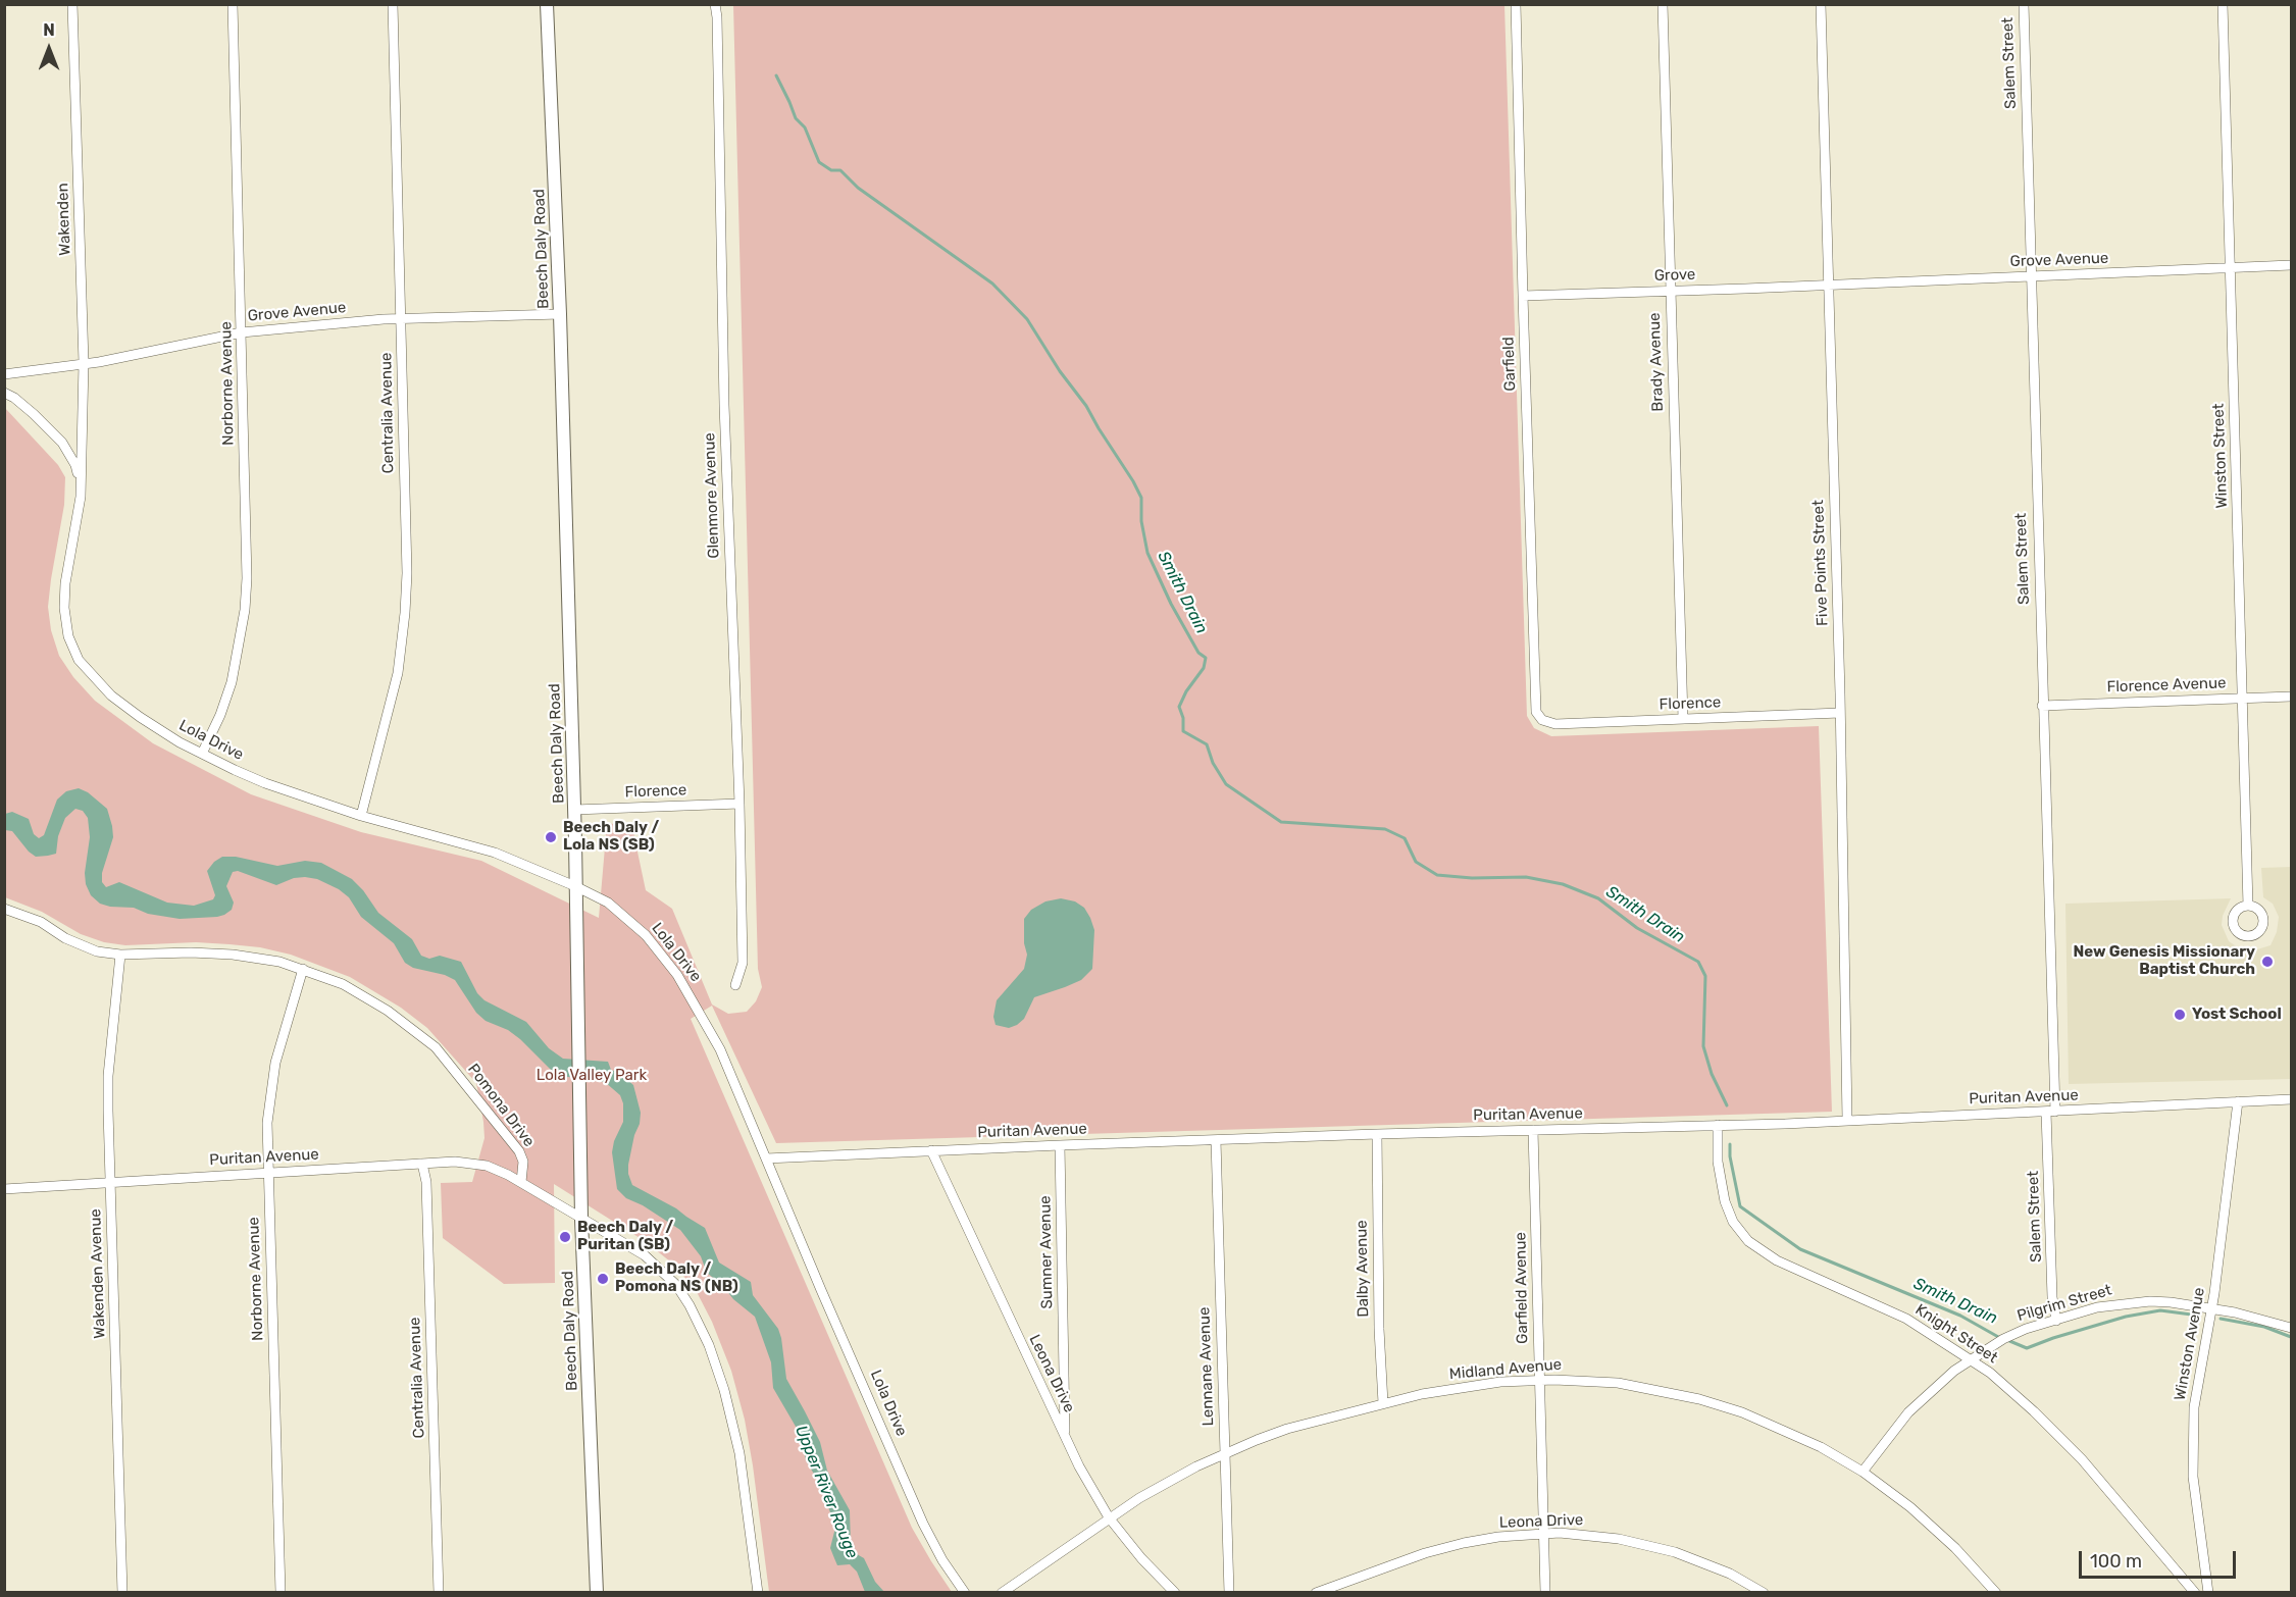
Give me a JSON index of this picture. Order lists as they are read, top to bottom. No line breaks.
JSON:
{"streets":{"main road":["Beech Daly Road"],"street":["Salem Street","Wakenden","Grove Avenue","Grove","Brady Avenue","Garfield","Norborne Avenue","Centralia Avenue","Winston Street","Glenmore Avenue","Five Points Street","Florence Avenue","Florence","Lola Drive","Puritan Avenue","Pomona Drive","Sumner Avenue","Dalby Avenue","Wakenden Avenue","Garfield Avenue","Pilgrim Street","Knight Street","Winston Avenue","Lennane Avenue","Midland Avenue","Leona Drive"]},"crossings":[["Salem Street","Grove Avenue"],["Salem Street","Florence Avenue"],["Salem Street","Puritan Avenue"],["Salem Street","Pilgrim Street"],["Wakenden","Grove Avenue"],["Wakenden","Lola Drive"],["Beech Daly Road","Grove Avenue"],["Beech Daly Road","Florence"],["Beech Daly Road","Lola Drive"],["Grove Avenue","Grove"],["Grove Avenue","Norborne Avenue"],["Grove Avenue","Centralia Avenue"],["Grove Avenue","Winston Street"],["Grove Avenue","Five Points Street"],["Grove","Brady Avenue"],["Grove","Garfield"],["Grove","Five Points Street"],["Brady Avenue","Florence"],["Garfield","Florence"],["Norborne Avenue","Lola Drive"],["Norborne Avenue","Puritan Avenue"],["Norborne Avenue","Pomona Drive"],["Centralia Avenue","Lola Drive"],["Centralia Avenue","Puritan Avenue"],["Winston Street","Florence Avenue"],["Glenmore Avenue","Florence"],["Five Points Street","Florence"],["Five Points Street","Puritan Avenue"],["Lola Drive","Puritan Avenue"],["Puritan Avenue","Pomona Drive"],["Puritan Avenue","Sumner Avenue"],["Puritan Avenue","Dalby Avenue"],["Puritan Avenue","Wakenden Avenue"],["Puritan Avenue","Garfield Avenue"],["Puritan Avenue","Knight Street"],["Puritan Avenue","Winston Avenue"],["Puritan Avenue","Lennane Avenue"],["Puritan Avenue","Leona Drive"],["Pomona Drive","Wakenden Avenue"],["Sumner Avenue","Leona Drive"],["Dalby Avenue","Midland Avenue"],["Garfield Avenue","Midland Avenue"],["Garfield Avenue","Leona Drive"],["Pilgrim Street","Knight Street"],["Pilgrim Street","Winston Avenue"],["Pilgrim Street","Midland Avenue"],["Lennane Avenue","Midland Avenue"],["Midland Avenue","Leona Drive"]],"water":["Smith Drain","Upper River Rouge"],"parks":["Lola Valley Park"],"places":["Beech Daly / Lola NS (SB)","New Genesis Missionary Baptist Church","Yost School","Beech Daly / Puritan (SB)","Beech Daly / Pomona NS (NB)"],"scale_bar":"100 m","north":"top"}
